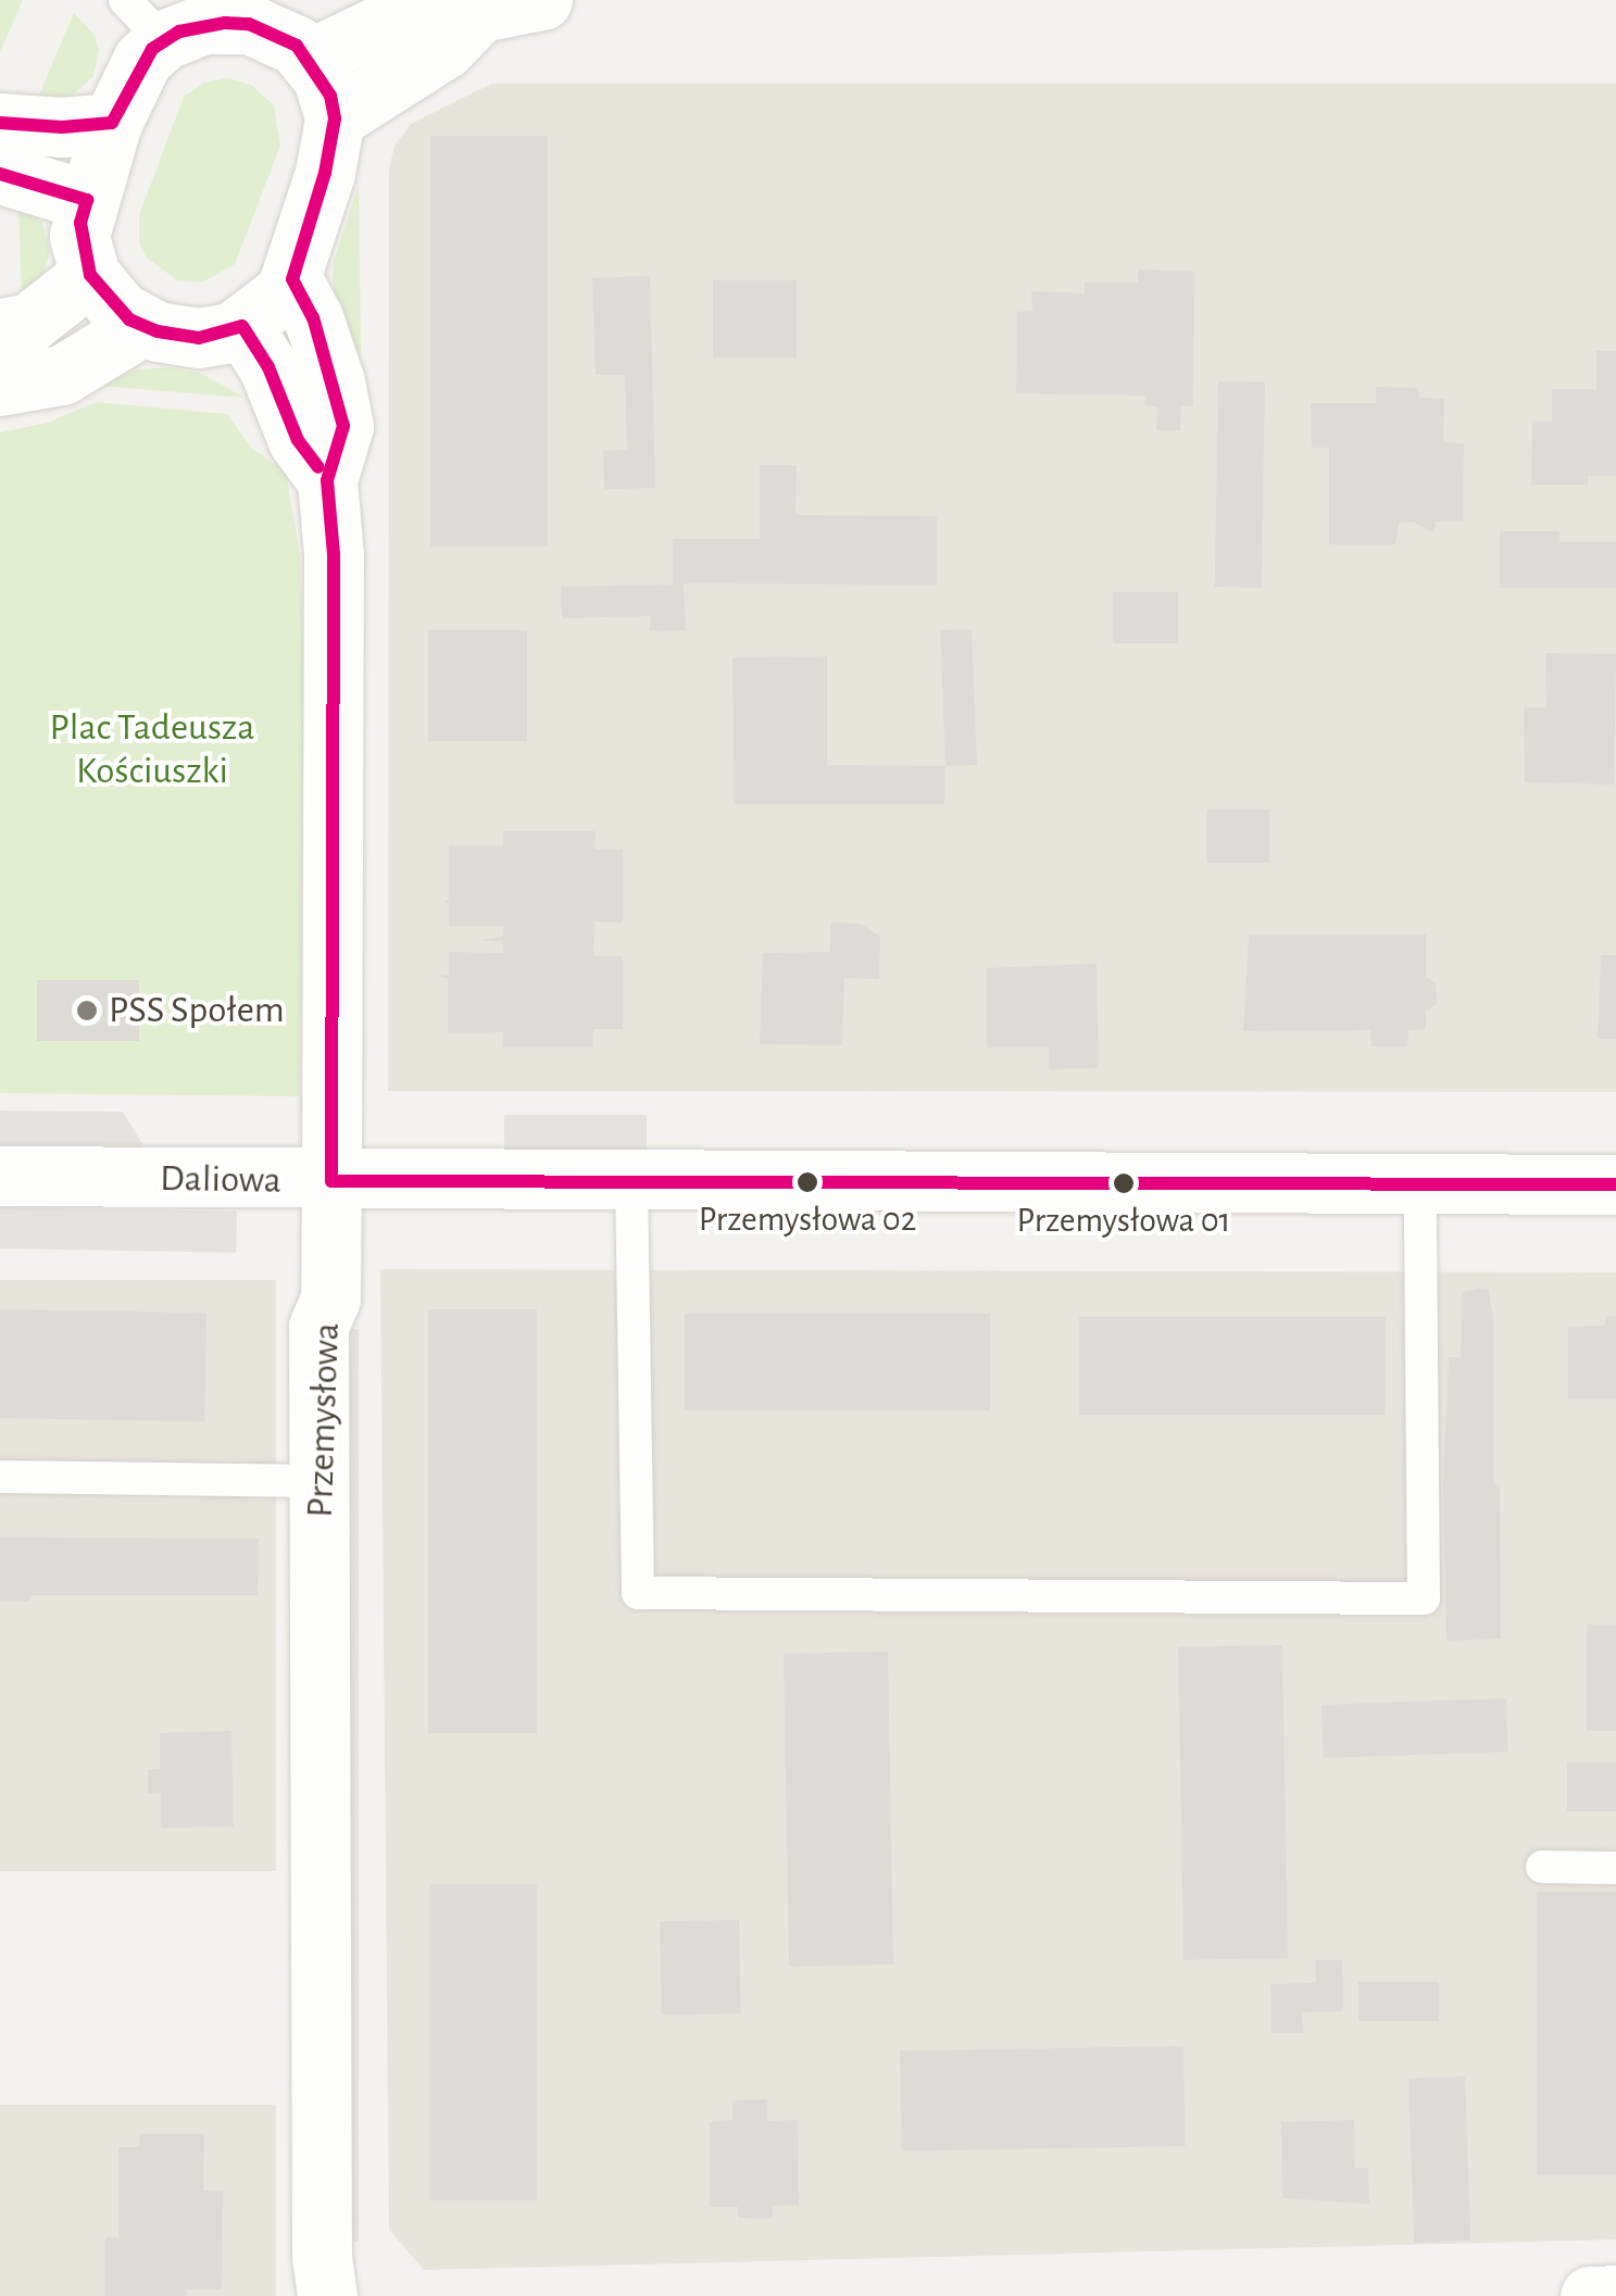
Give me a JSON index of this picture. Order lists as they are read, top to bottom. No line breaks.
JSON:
{"streets":{"street":["Daliowa","Przemysłowa"]},"crossings":[["Daliowa","Przemysłowa"]],"parks":["Plac Tadeusza Kościuszki"],"places":["PSS Społem","Przemysłowa 02","Przemysłowa 01"]}
